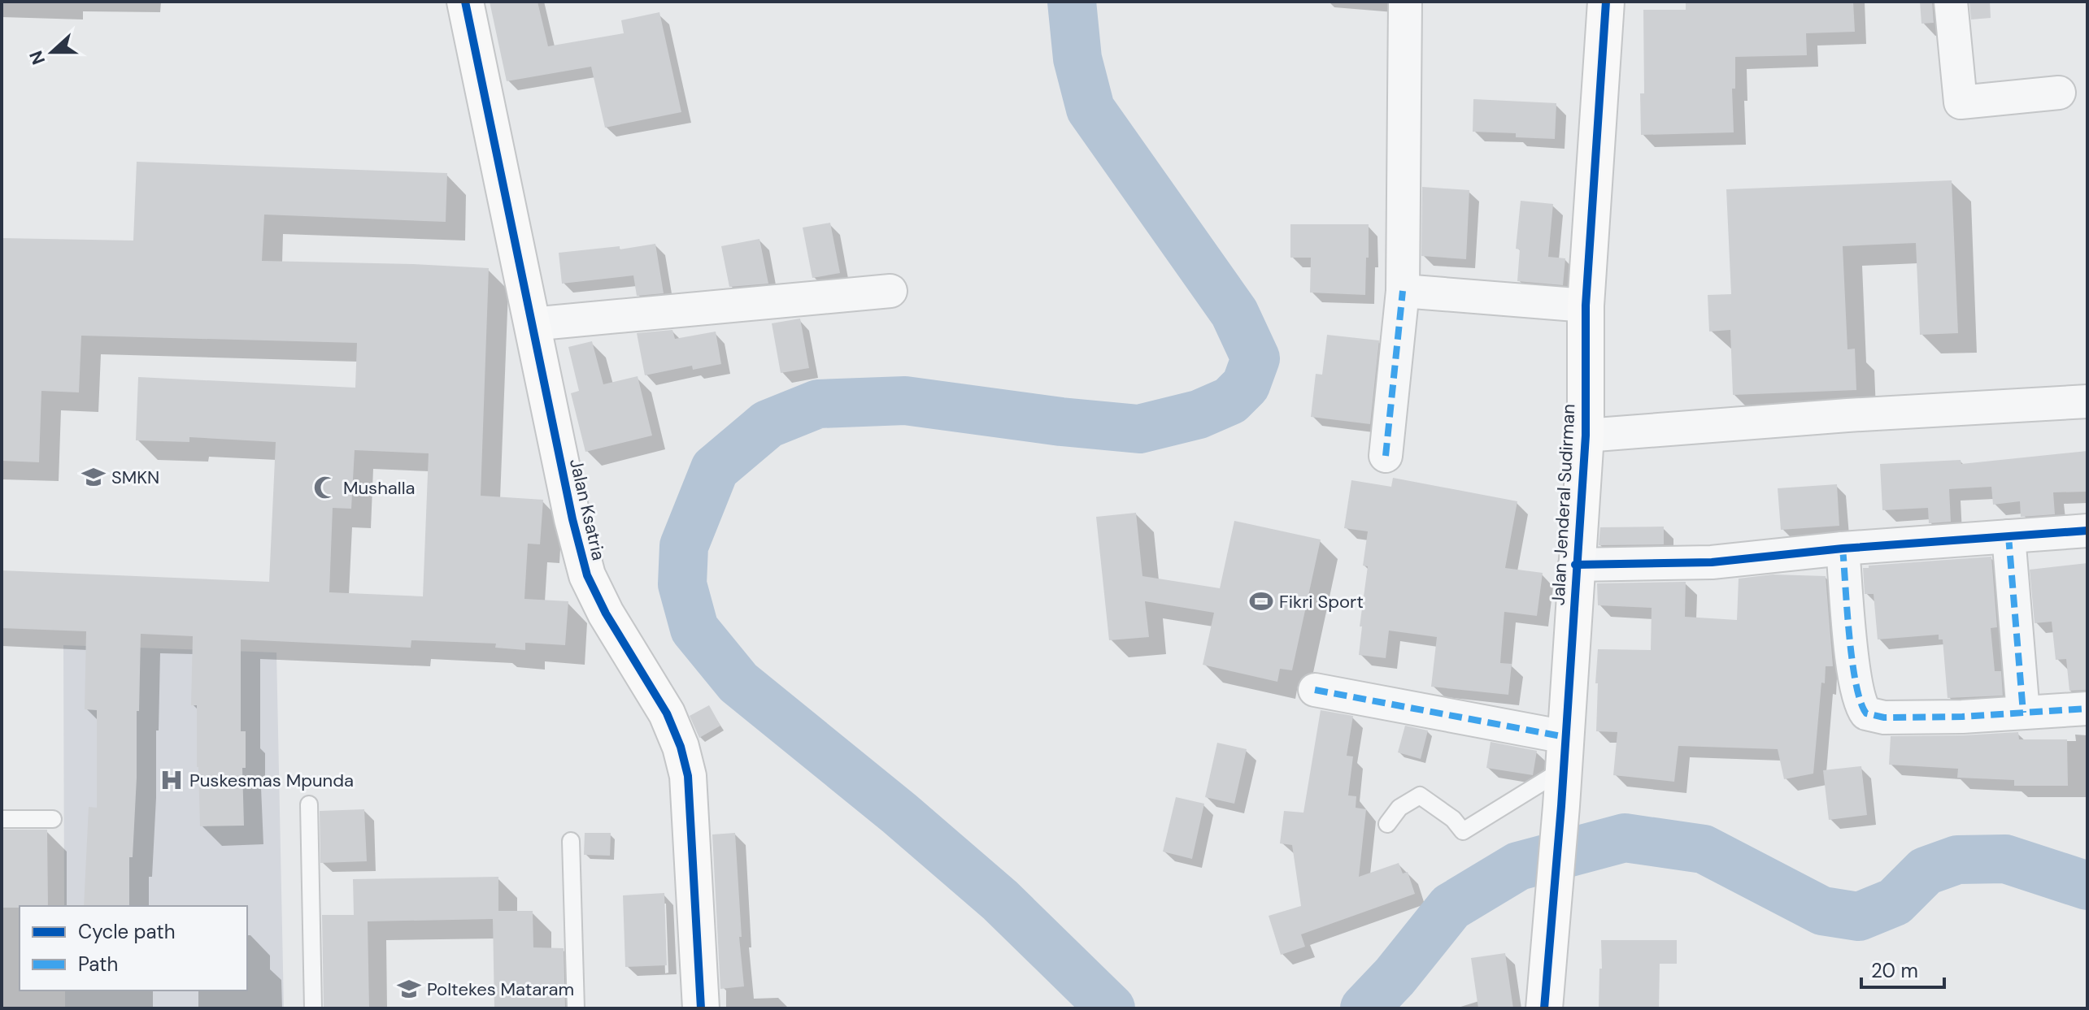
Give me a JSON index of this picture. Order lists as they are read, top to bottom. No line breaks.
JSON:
{"streets":{"street":["Jalan Jenderal Sudirman","Jalan Ksatria"]},"places":{"school or university":["SMKN","Poltekes Mataram"],"mosque":["Mushalla"],"sports":["Fikri Sport"],"hospital":["Puskesmas Mpunda"]},"legend":["Cycle path","Path"],"scale_bar":"20 m","north":"left"}
